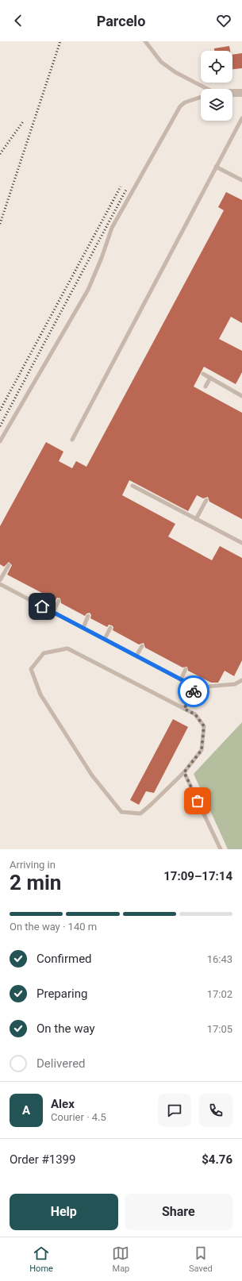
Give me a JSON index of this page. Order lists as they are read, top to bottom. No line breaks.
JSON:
{"page":{"header":"Parcelo","heading":["2 min","Arriving in","17:09–17:14"],"panel":["Alex","Courier · 4.5","Order #1399","$4.76"],"bar":"On the way · 140 m","list":[["Confirmed","16:43"],["Preparing","17:02"],["On the way","17:05"],"Delivered"],"round":"A","buttons":["Help","Share"],"tabs":["Home","Map","Saved"]}}
